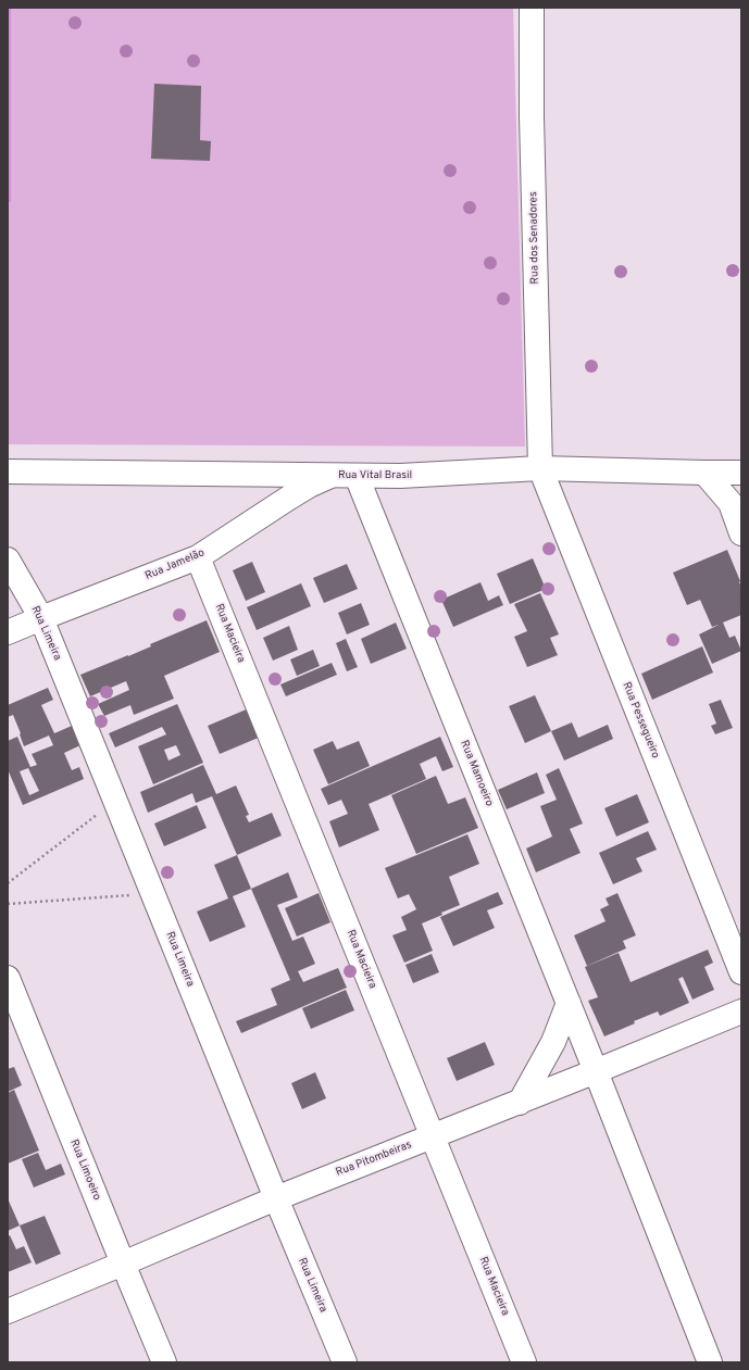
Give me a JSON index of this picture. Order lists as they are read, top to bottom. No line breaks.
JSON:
{"streets":{"street":["Rua dos Senadores","Rua Vital Brasil","Rua Jamelão","Rua Limeira","Rua Macieira","Rua Pessegueiro","Rua Mamoeiro","Rua Pitombeiras","Rua Limoeiro"]},"crossings":[["Rua dos Senadores","Rua Vital Brasil"],["Rua dos Senadores","Rua Pessegueiro"],["Rua Vital Brasil","Rua Jamelão"],["Rua Vital Brasil","Rua Pessegueiro"],["Rua Vital Brasil","Rua Mamoeiro"],["Rua Jamelão","Rua Limeira"],["Rua Jamelão","Rua Macieira"],["Rua Limeira","Rua Pitombeiras"],["Rua Macieira","Rua Pitombeiras"],["Rua Mamoeiro","Rua Pitombeiras"],["Rua Pitombeiras","Rua Limoeiro"]]}
